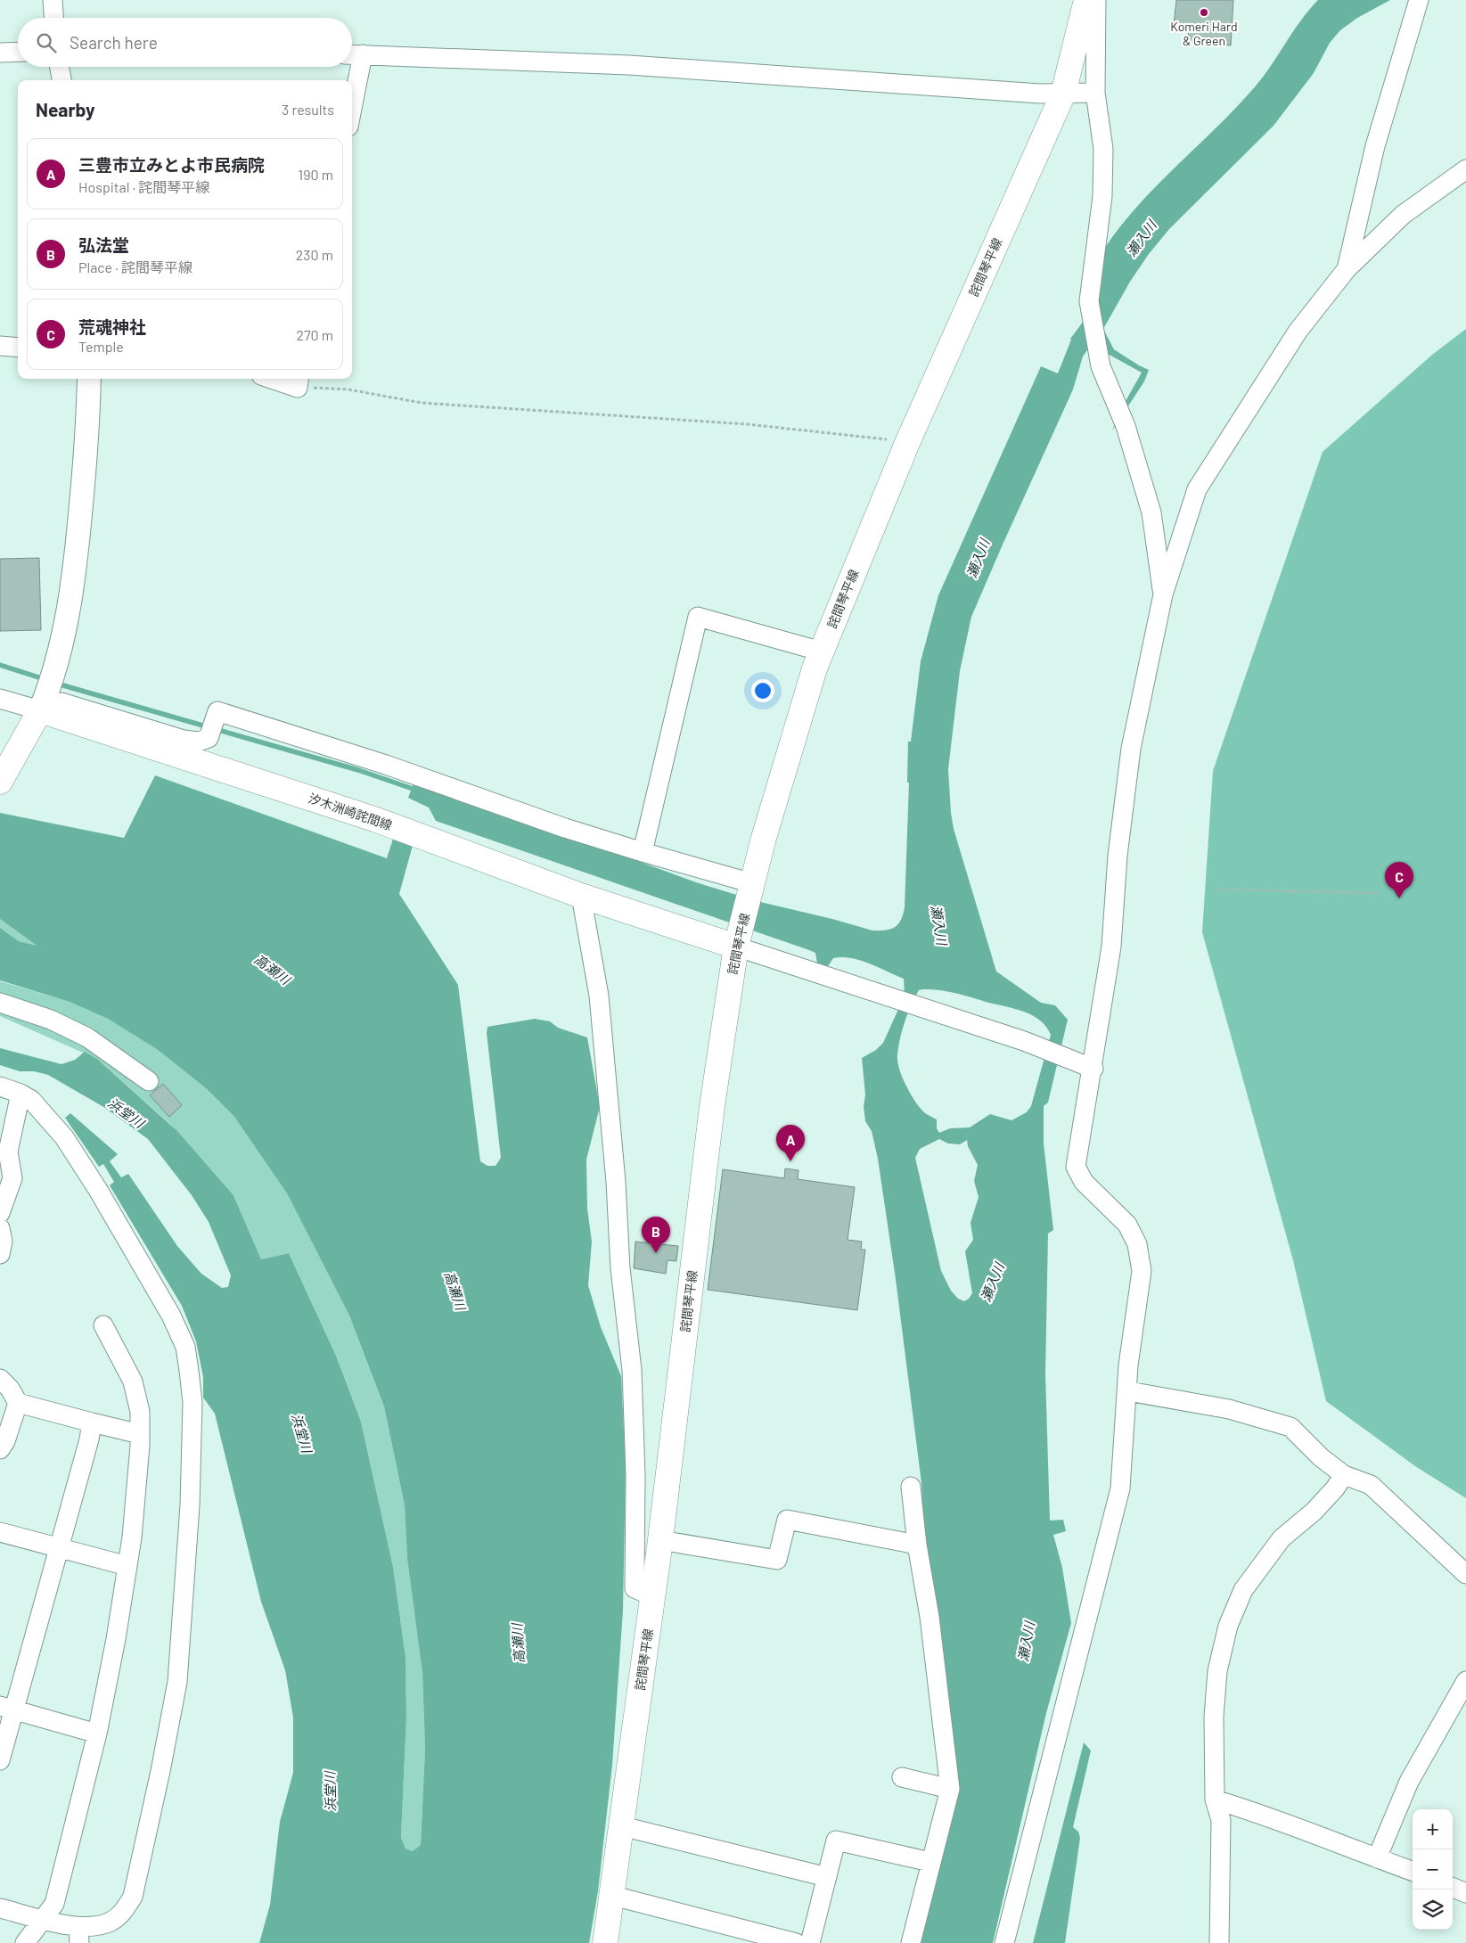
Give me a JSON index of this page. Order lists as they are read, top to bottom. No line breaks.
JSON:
{"streets":{"main road":["詫間琴平線","汐木洲崎詫間線"]},"crossings":[["詫間琴平線","汐木洲崎詫間線"]],"water":["瀬入川","高瀬川","浜堂川"],"places":["Komeri Hard & Green"],"page":{"search":"Search here","heading":["Nearby","3 results"],"list":[{"mark":"A","name":"三豊市立みとよ市民病院","note":"Hospital · 詫間琴平線","value":"190 m"},{"mark":"B","name":"弘法堂","note":"Place · 詫間琴平線","value":"230 m"},{"mark":"C","name":"荒魂神社","note":"Temple","value":"270 m"}],"pins":["C","A","B"],"map_buttons":["+","−"]}}
